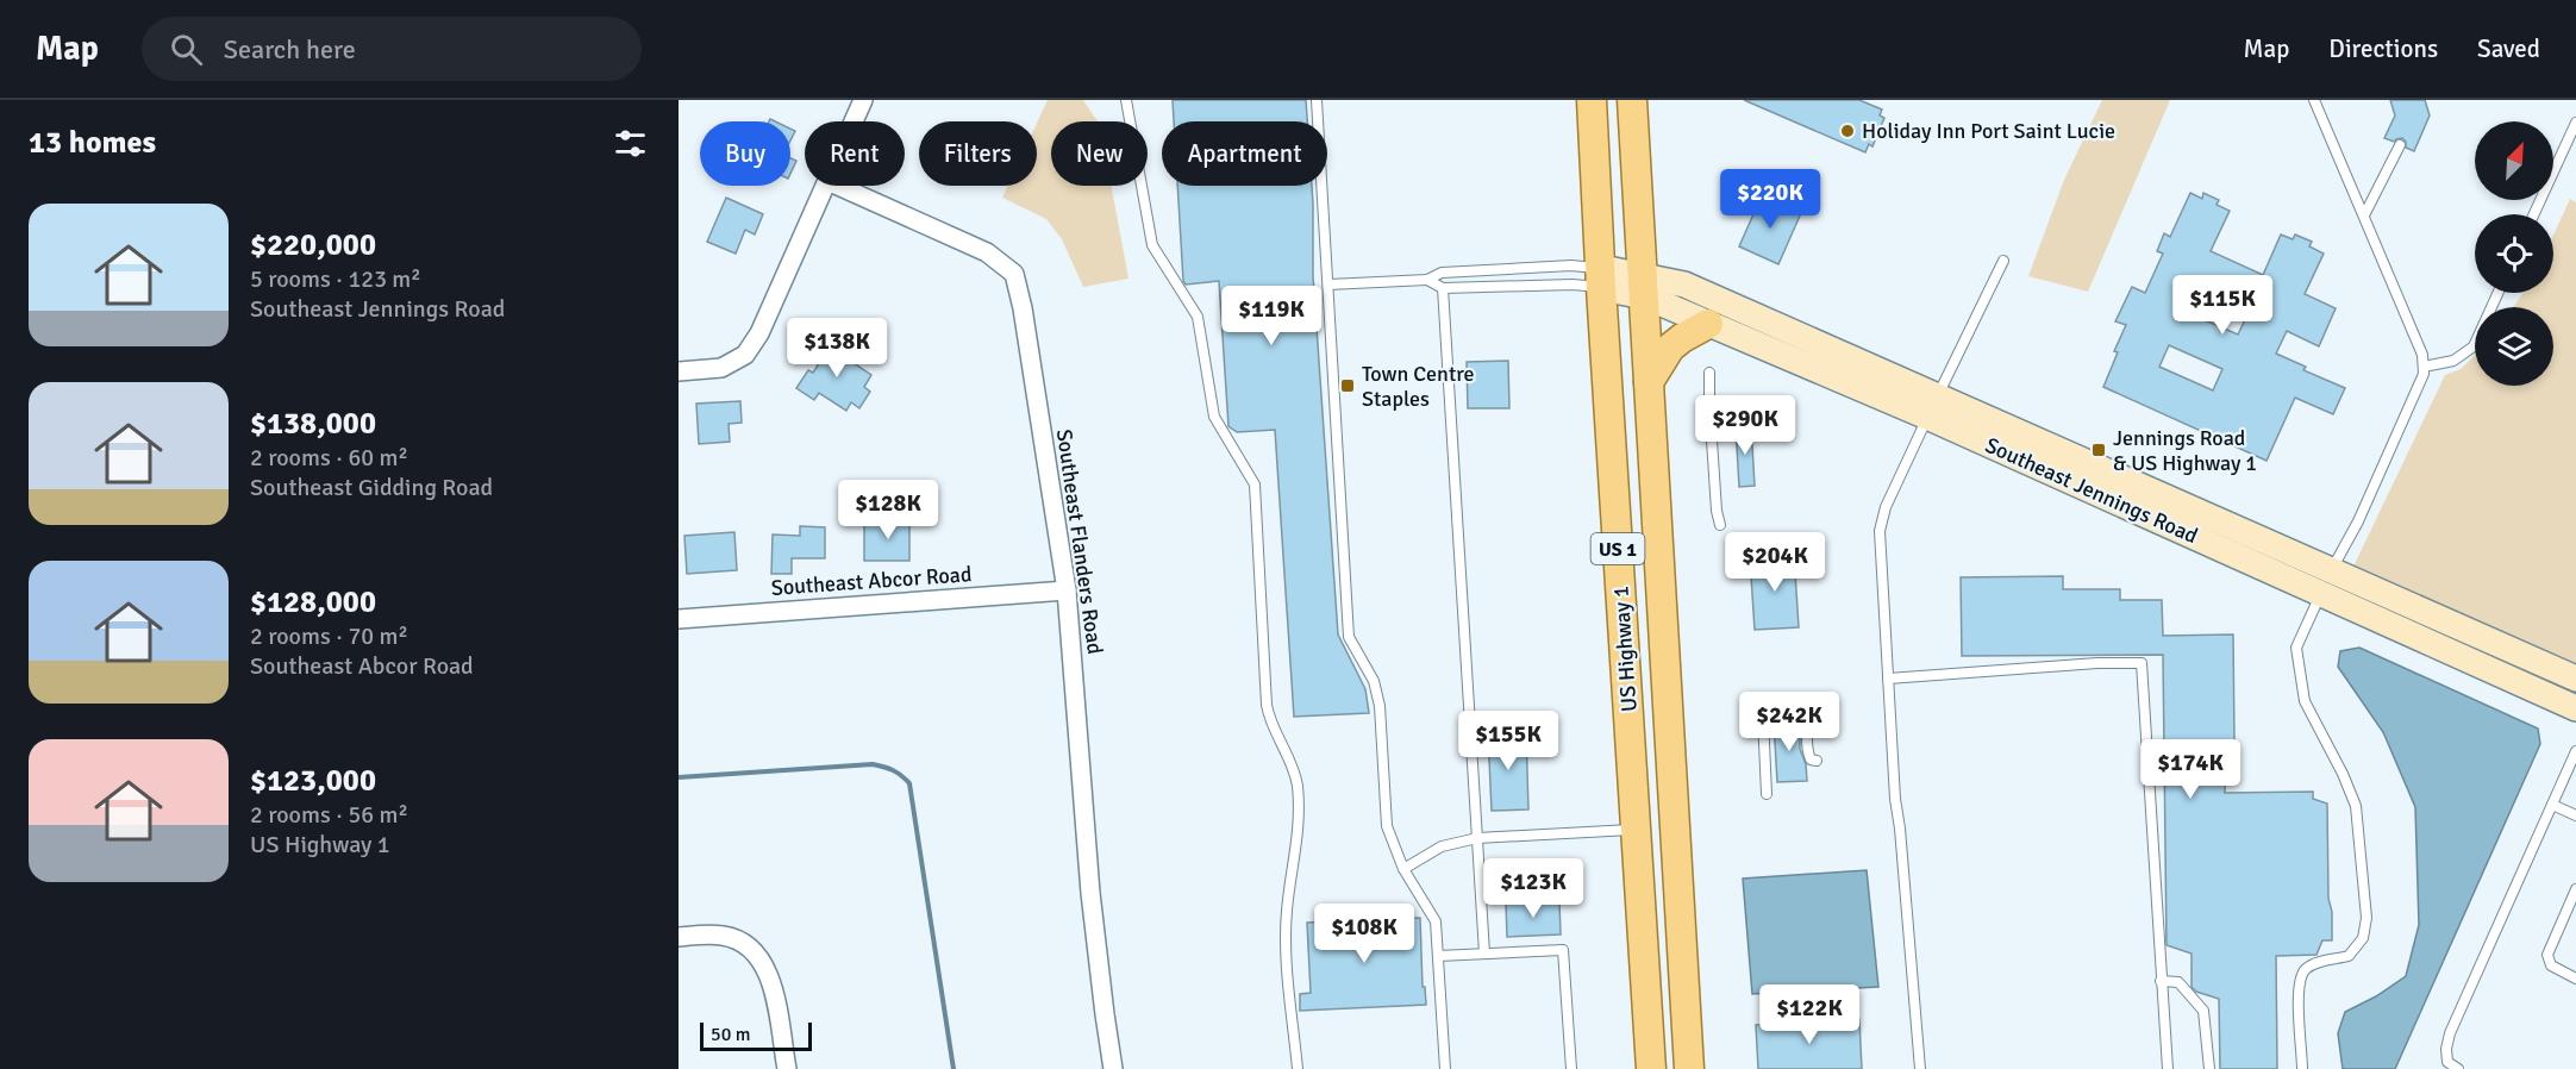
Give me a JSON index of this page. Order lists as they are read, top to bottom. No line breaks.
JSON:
{"streets":{"main road":["US 1","US Highway 1"],"street":["Southeast Jennings Road","Southeast Flanders Road","Southeast Abcor Road"]},"crossings":[["Southeast Jennings Road","US Highway 1"],["Southeast Flanders Road","Southeast Abcor Road"]],"places":{"other":["Holiday Inn Port Saint Lucie"],"transit":["Town Centre Staples","Jennings Road & US Highway 1"]},"scale_bar":"50 m","north":"top right","page":{"header":"Map","search":"Search here","nav":["Map","Directions","Saved"],"heading":"13 homes","chip":["Buy","Rent","Filters","New","Apartment"],"price":["$220K","$115K","$119K","$138K","$290K","$128K","$204K","$242K","$155K","$174K","$123K","$108K","$122K"],"list":[{"name":"$220,000","note":"5 rooms · 123 m² · Southeast Jennings Road"},{"name":"$138,000","note":"2 rooms · 60 m² · Southeast Gidding Road"},{"name":"$128,000","note":"2 rooms · 70 m² · Southeast Abcor Road"},{"name":"$123,000","note":"2 rooms · 56 m² · US Highway 1"}],"scale":"50 m"}}
